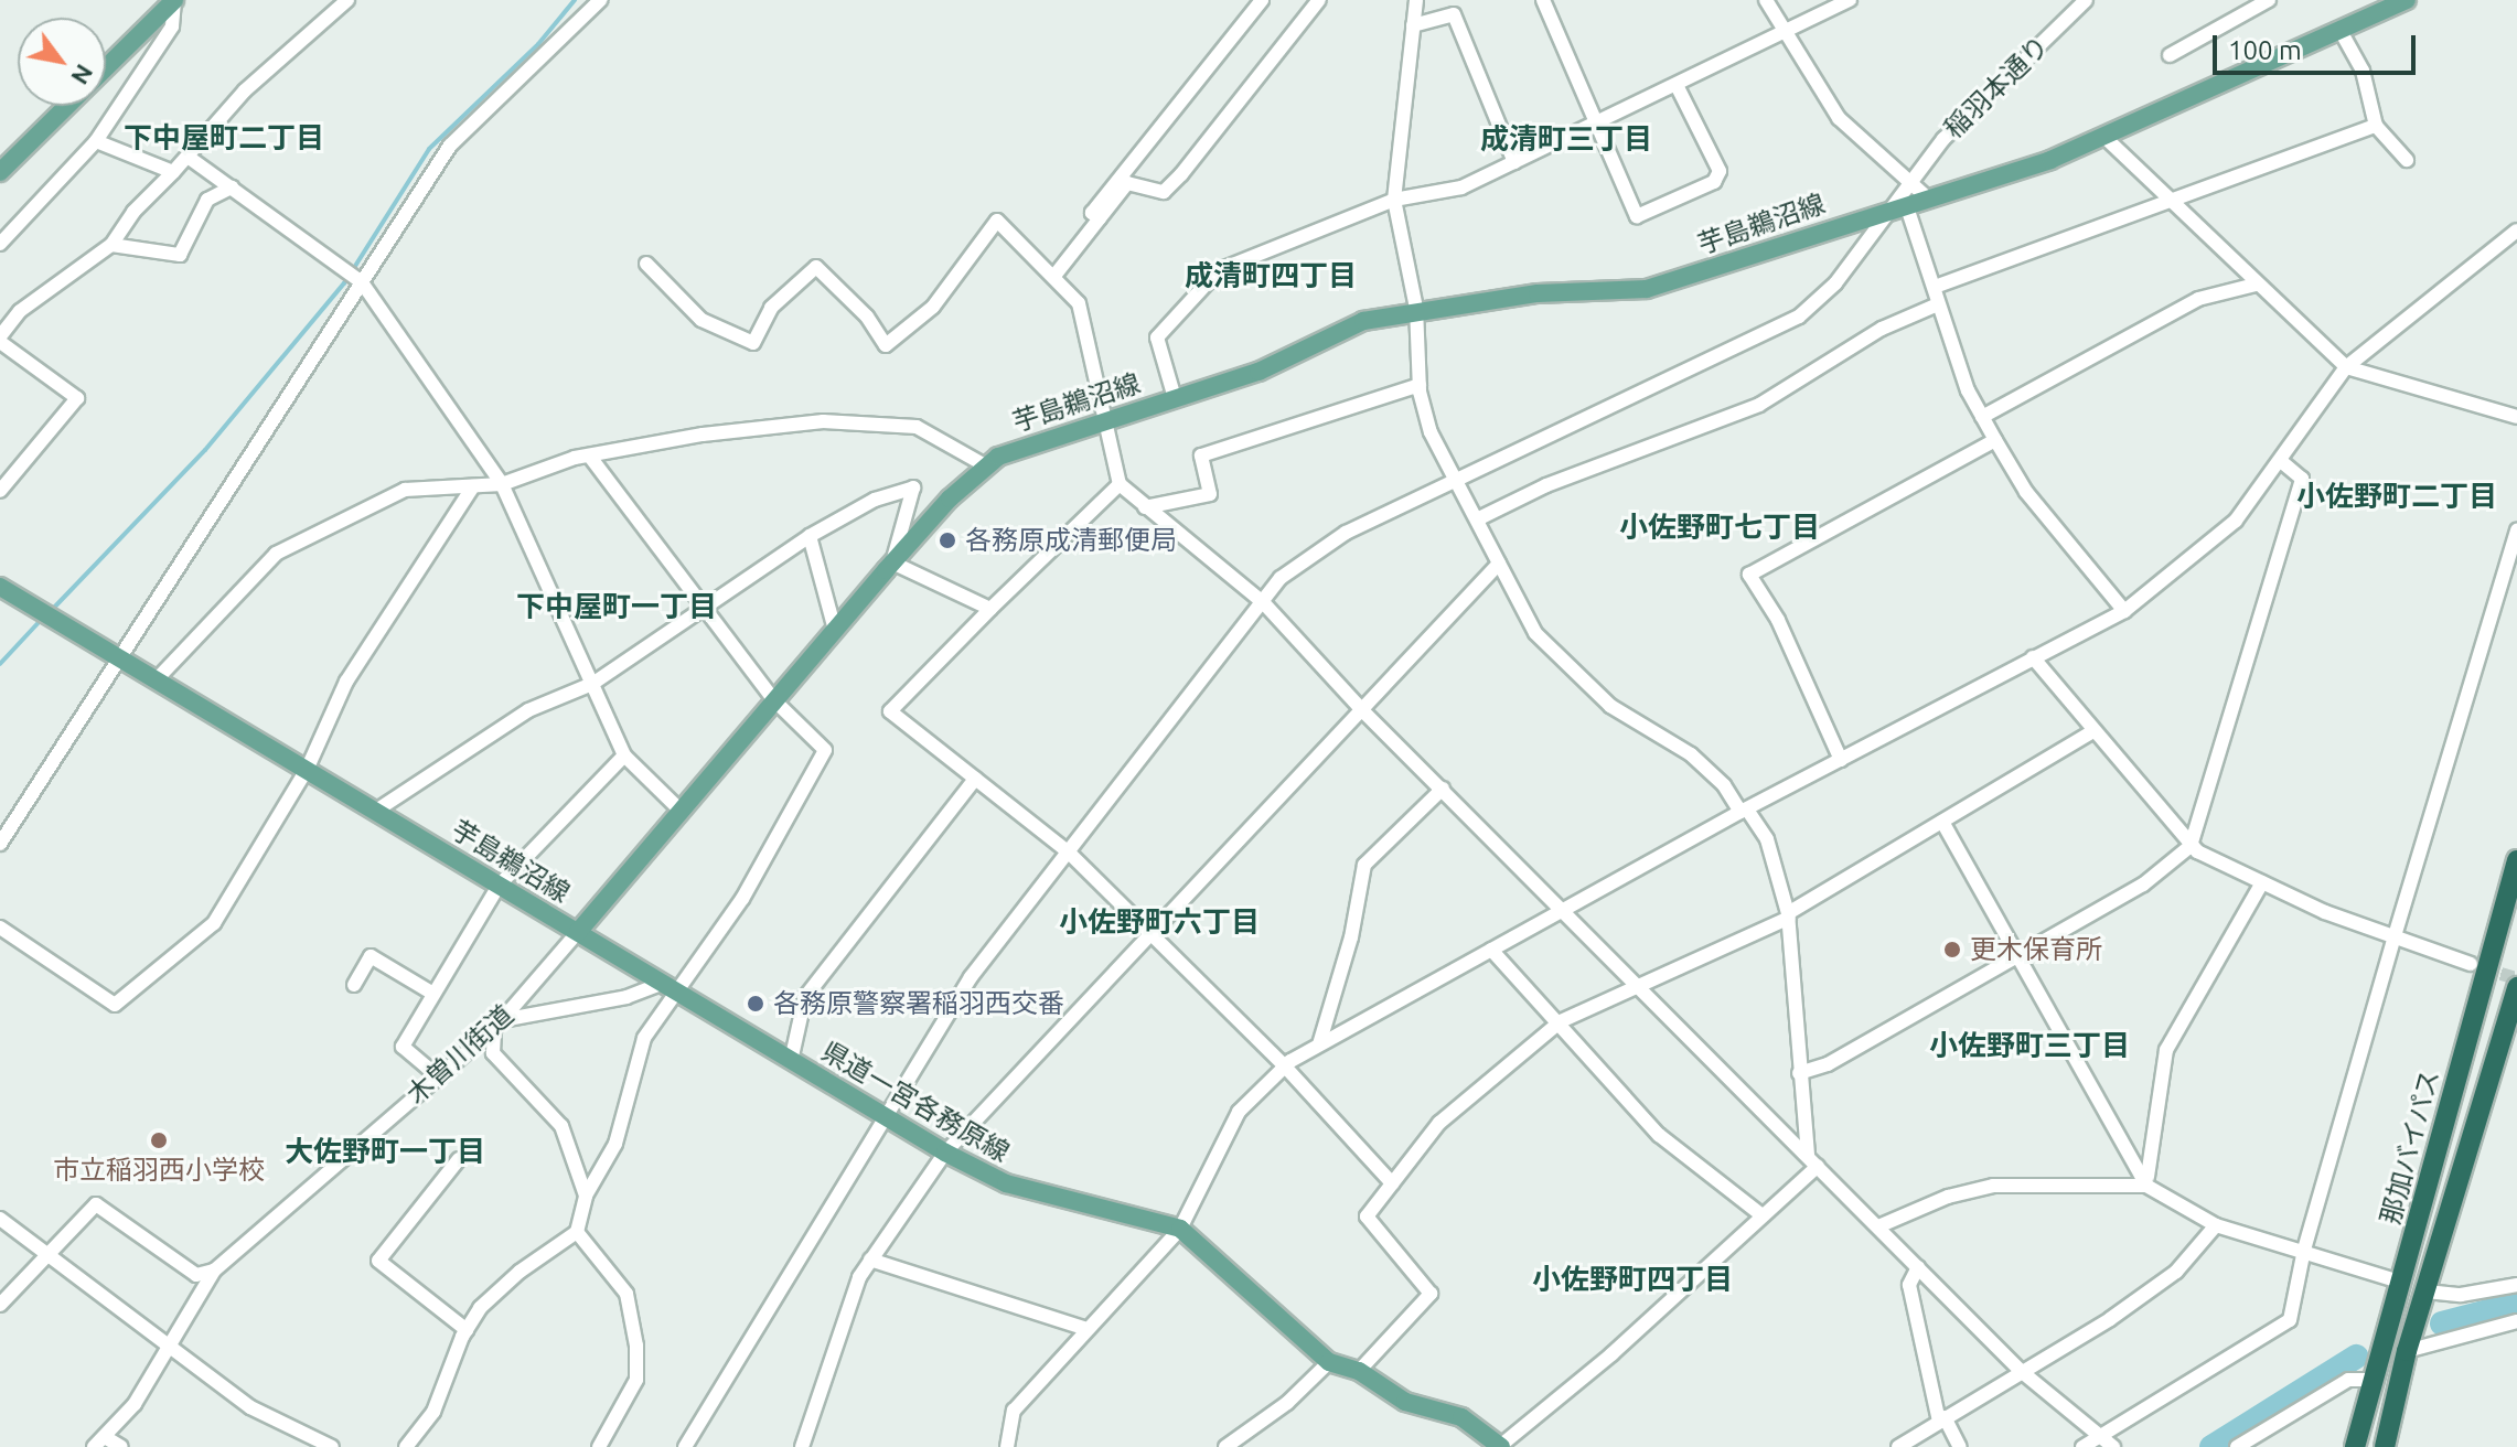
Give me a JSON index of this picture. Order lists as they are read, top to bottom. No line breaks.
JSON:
{"streets":{"highway":["那加バイパス"],"main road":["芋島鵜沼線","県道一宮各務原線"],"street":["稲羽本通り","木曽川街道"]},"crossings":[["稲羽本通り","芋島鵜沼線"],["稲羽本通り","県道一宮各務原線"],["芋島鵜沼線","木曽川街道"],["芋島鵜沼線","県道一宮各務原線"],["木曽川街道","県道一宮各務原線"]],"districts":["下中屋町二丁目","成清町三丁目","成清町四丁目","小佐野町二丁目","小佐野町七丁目","下中屋町一丁目","小佐野町六丁目","小佐野町三丁目","大佐野町一丁目","小佐野町四丁目"],"places":["各務原成清郵便局","更木保育所","各務原警察署稲羽西交番","市立稲羽西小学校"],"scale_bar":"100 m","north":"bottom right"}
